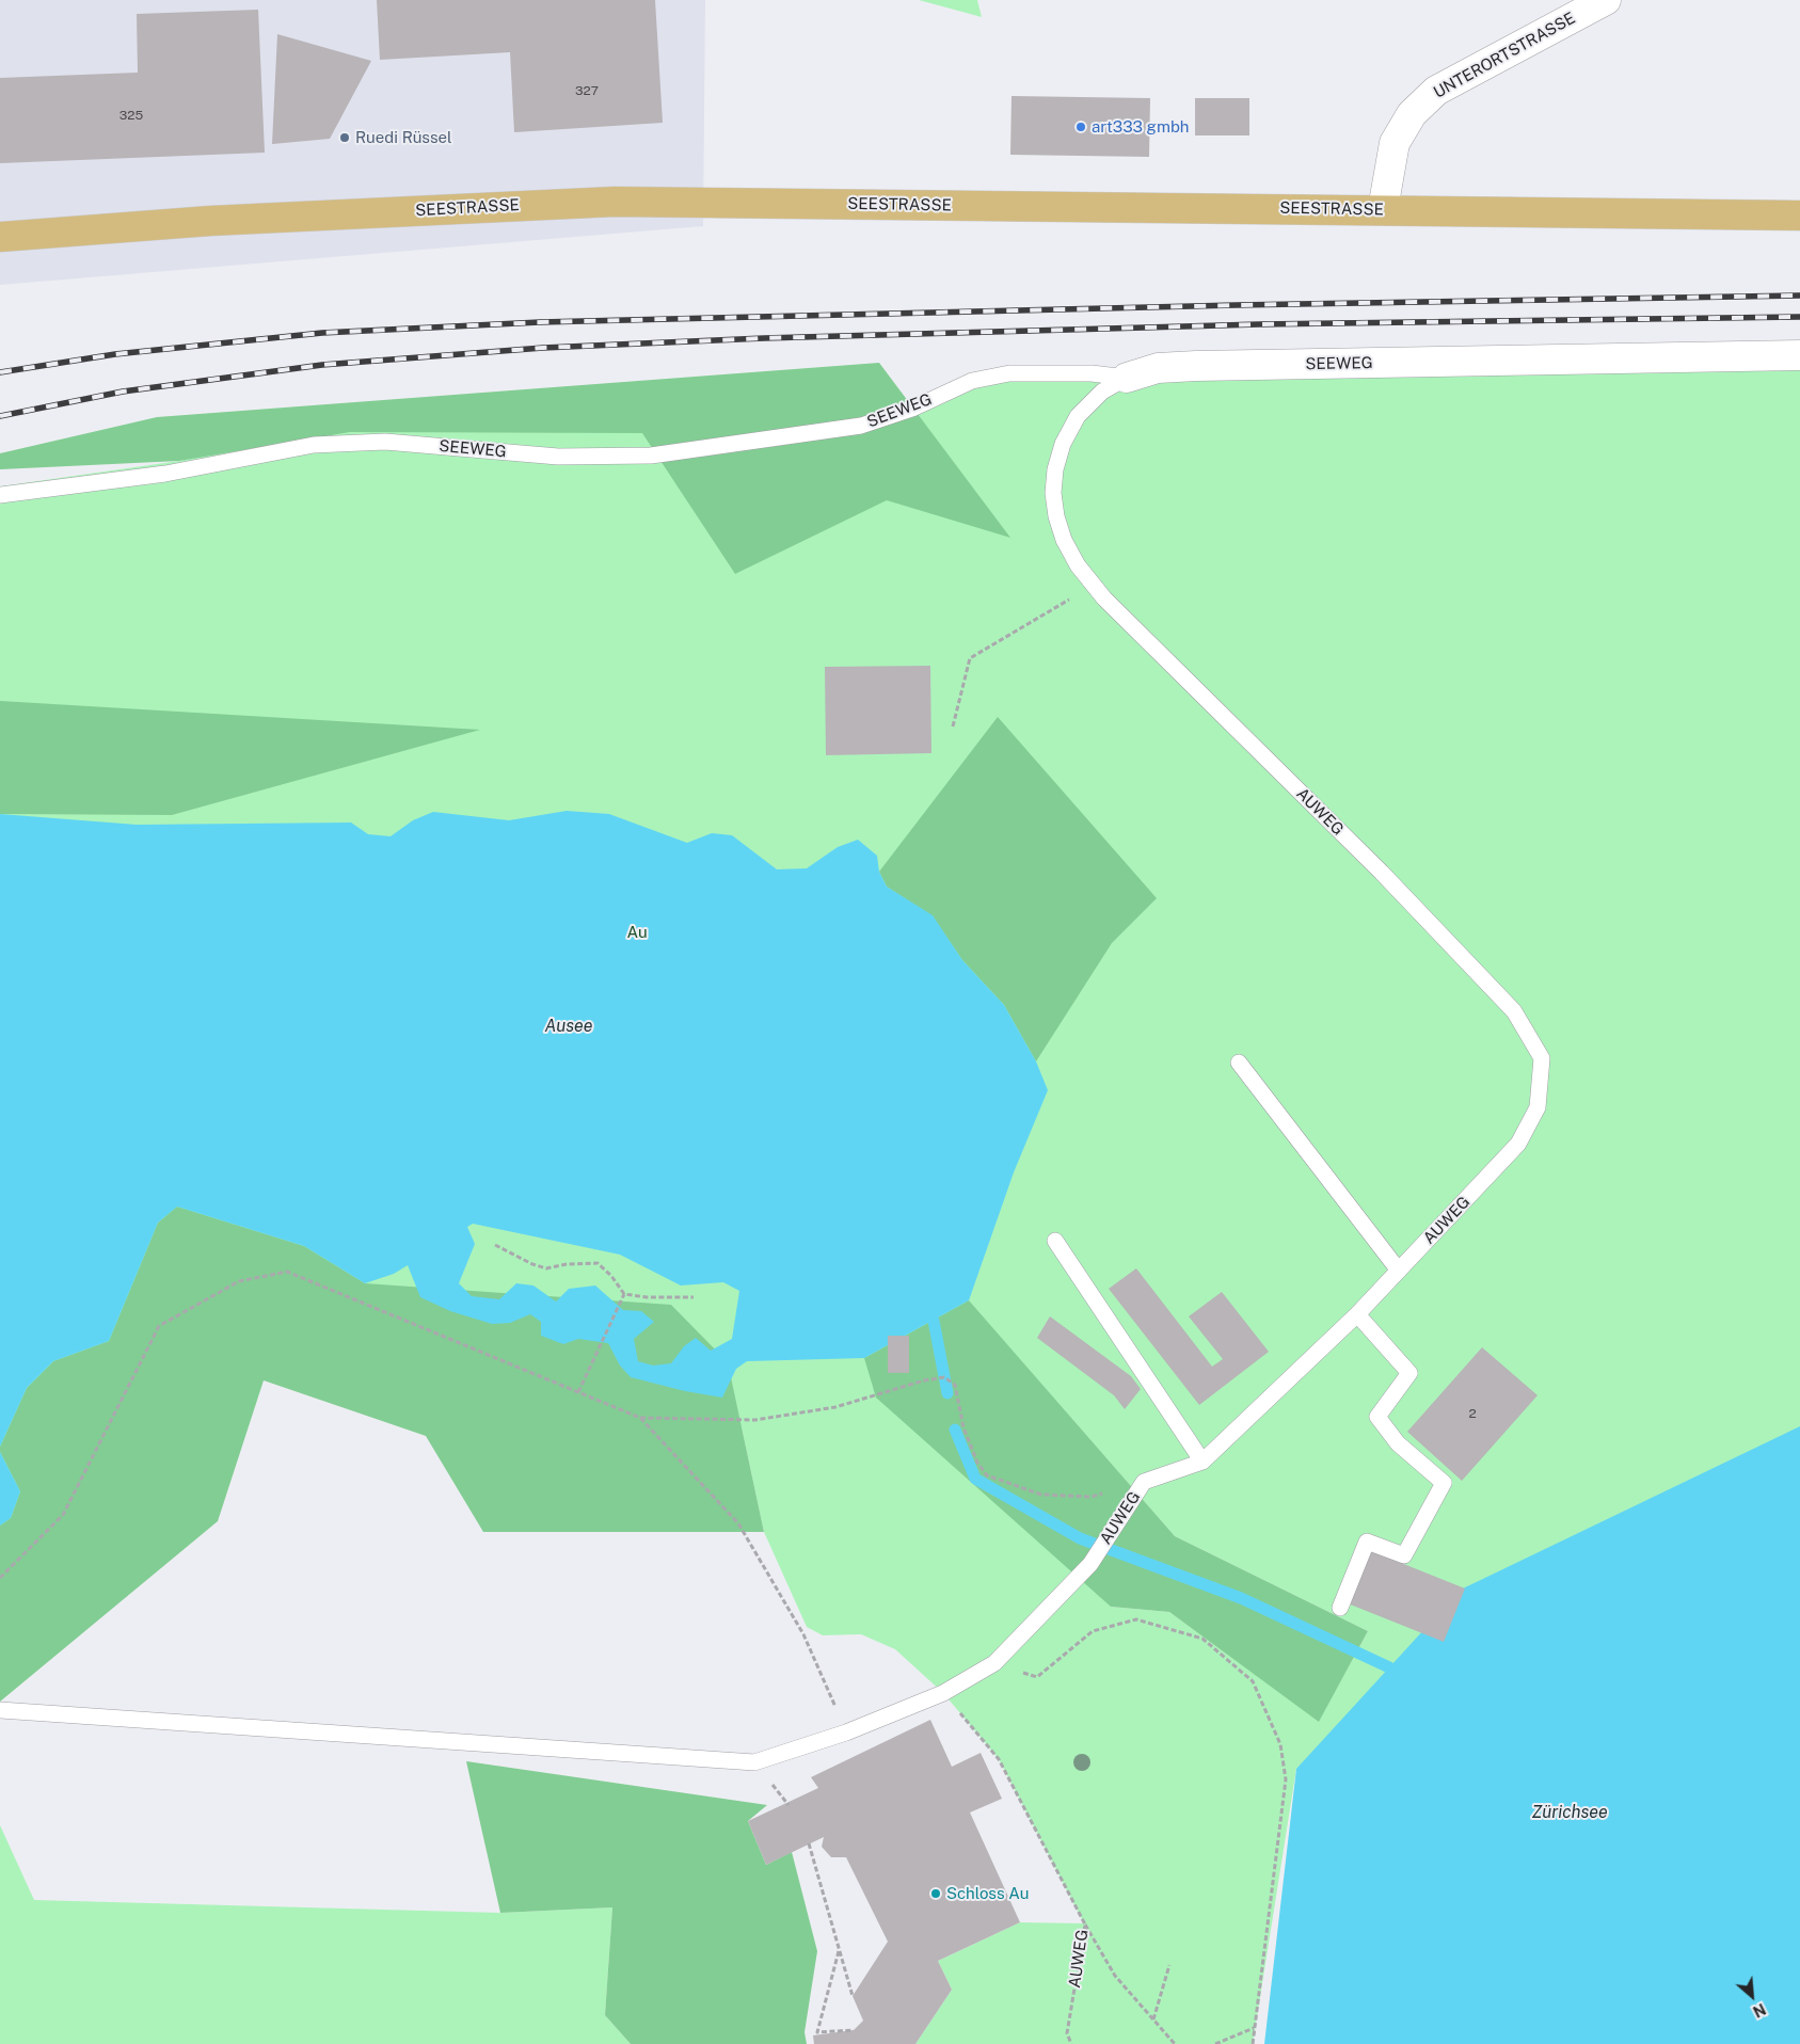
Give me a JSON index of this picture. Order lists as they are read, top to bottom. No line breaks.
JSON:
{"streets":{"main road":["SEESTRASSE"],"street":["UNTERORTSTRASSE","SEEWEG"],"lane":["AUWEG"]},"crossings":[["UNTERORTSTRASSE","SEESTRASSE"],["SEEWEG","AUWEG"]],"water":["Ausee","Zürichsee"],"parks":["Au"],"places":["art333 gmbh","Ruedi Rüssel","Schloss Au"],"house_numbers":["327","325","2"],"north":"bottom right"}
